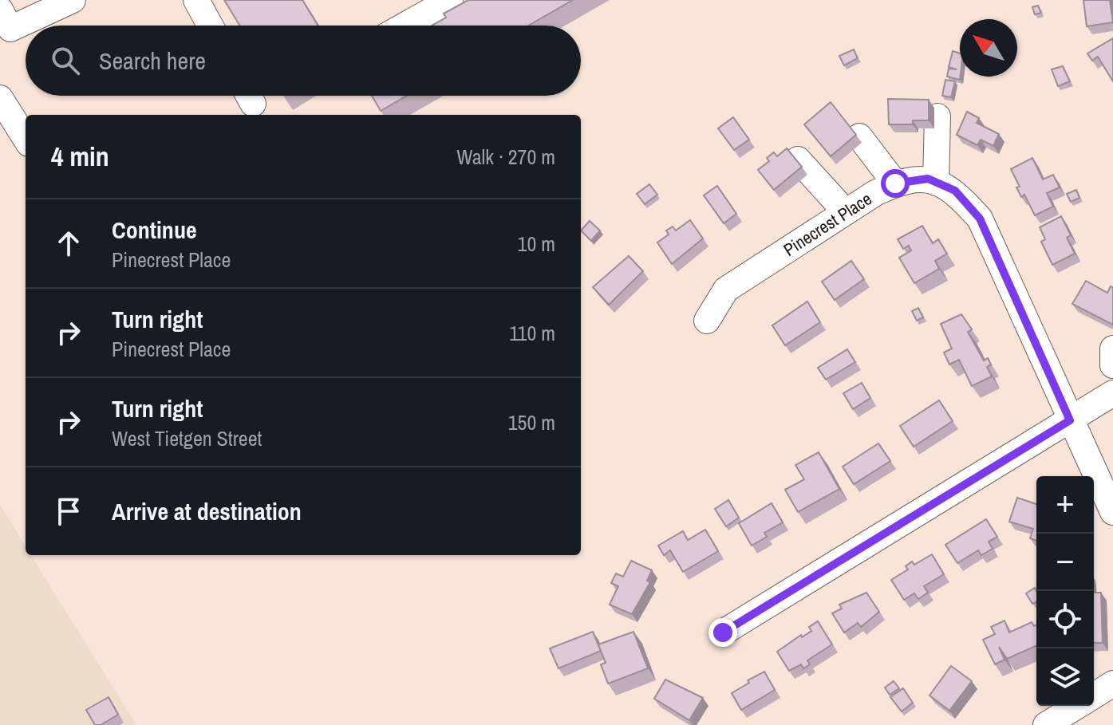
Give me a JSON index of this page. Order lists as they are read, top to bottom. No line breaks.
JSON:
{"streets":{"street":["Pinecrest Place"]},"north":"top left","page":{"search":"Search here","heading":["4 min","Walk · 270 m"],"list":[["Continue","Pinecrest Place","10 m"],["Turn right","Pinecrest Place","110 m"],["Turn right","West Tietgen Street","150 m"],"Arrive at destination"],"map_buttons":["+","−"]}}
